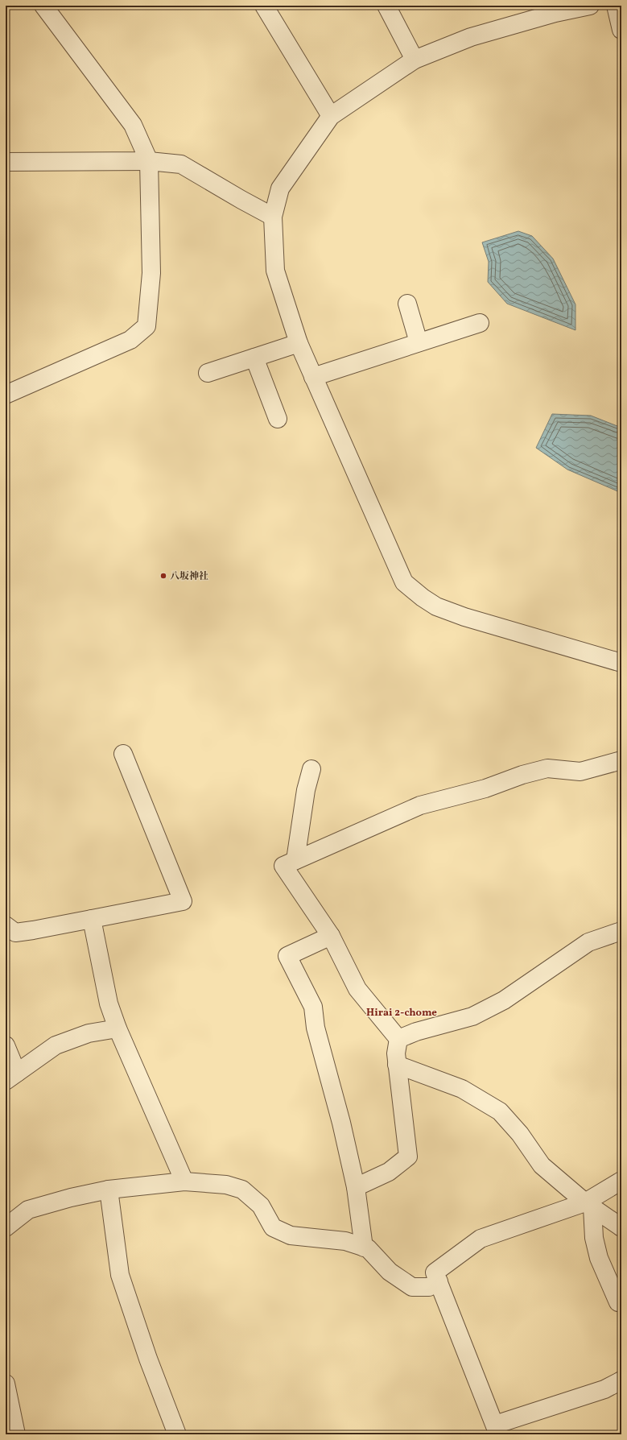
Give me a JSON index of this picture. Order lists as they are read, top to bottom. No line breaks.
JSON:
{"districts":["Hirai 2-chome"],"places":["八坂神社"]}
